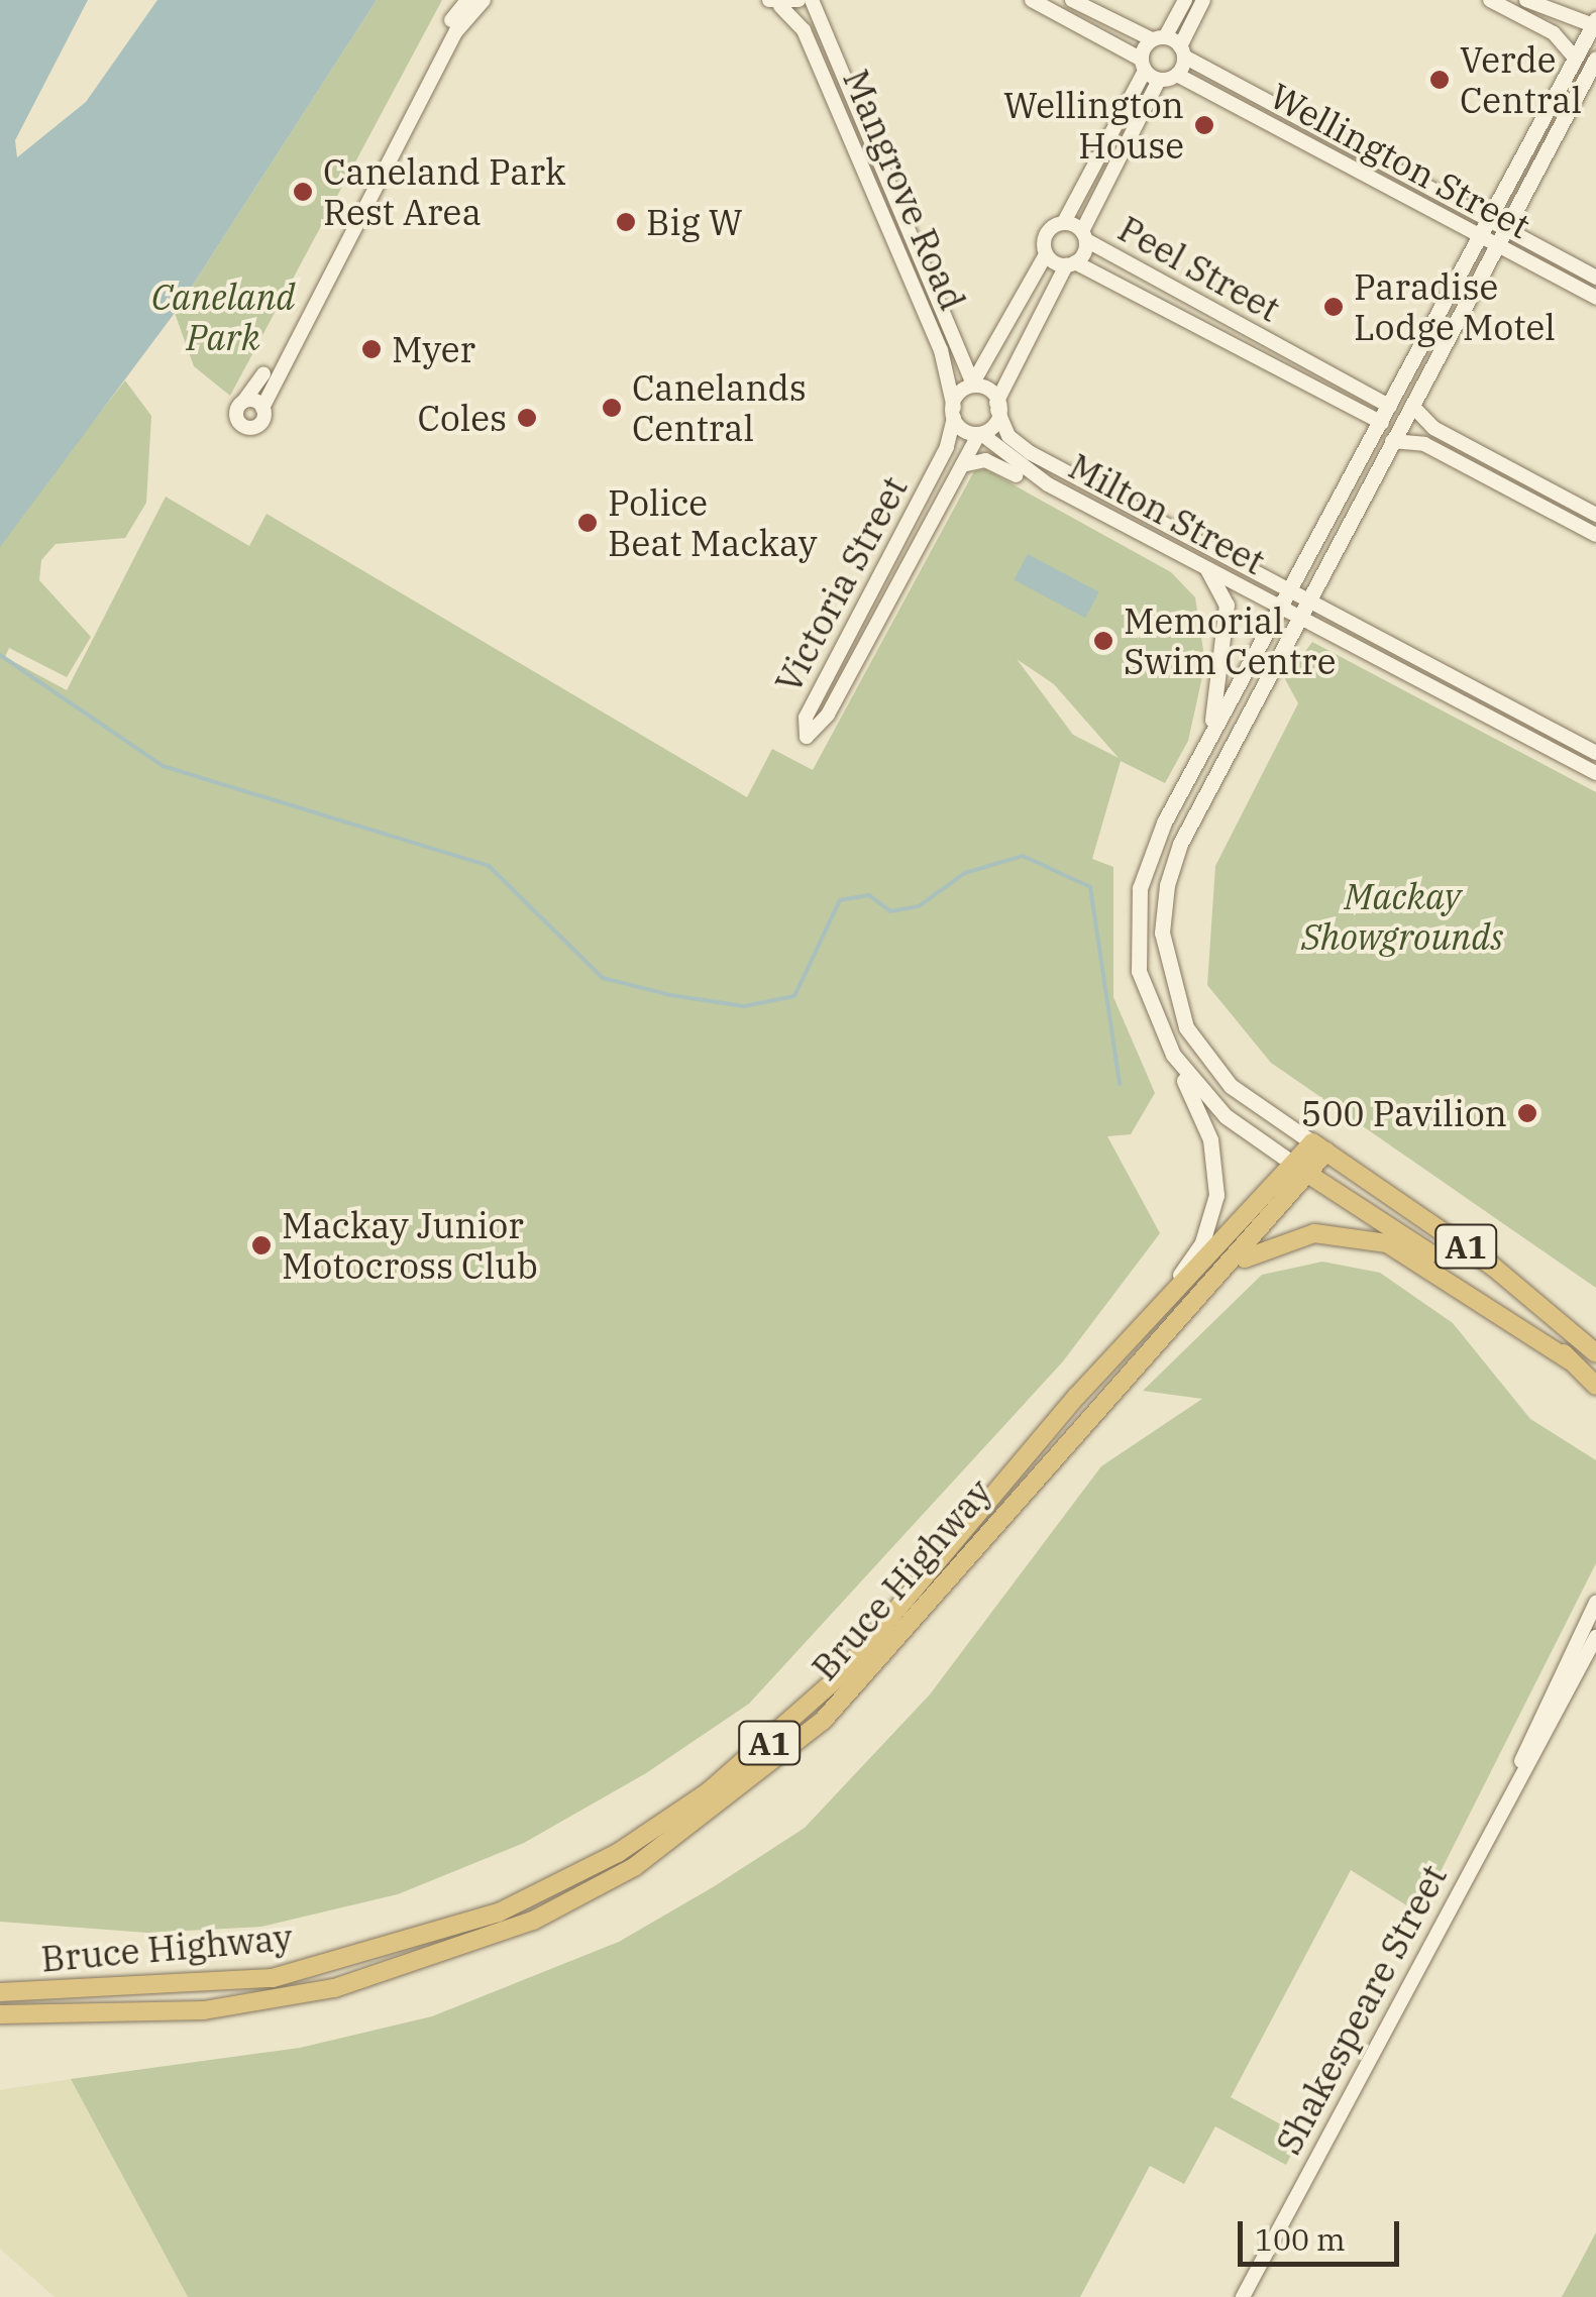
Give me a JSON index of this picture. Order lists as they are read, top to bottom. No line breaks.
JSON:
{"streets":{"highway":["A1","Bruce Highway"],"street":["Wellington Street","Mangrove Road","Peel Street","Milton Street","Victoria Street","Shakespeare Street"]},"crossings":[["Mangrove Road","Milton Street"],["Mangrove Road","Victoria Street"],["Milton Street","Victoria Street"],["A1","Bruce Highway"]],"parks":["Caneland Park","Mackay Showgrounds"],"places":["Verde Central","Wellington House","Caneland Park Rest Area","Big W","Paradise Lodge Motel","Myer","Canelands Central","Coles","Police Beat Mackay","Memorial Swim Centre","500 Pavilion","Mackay Junior Motocross Club"],"scale_bar":"100 m"}
